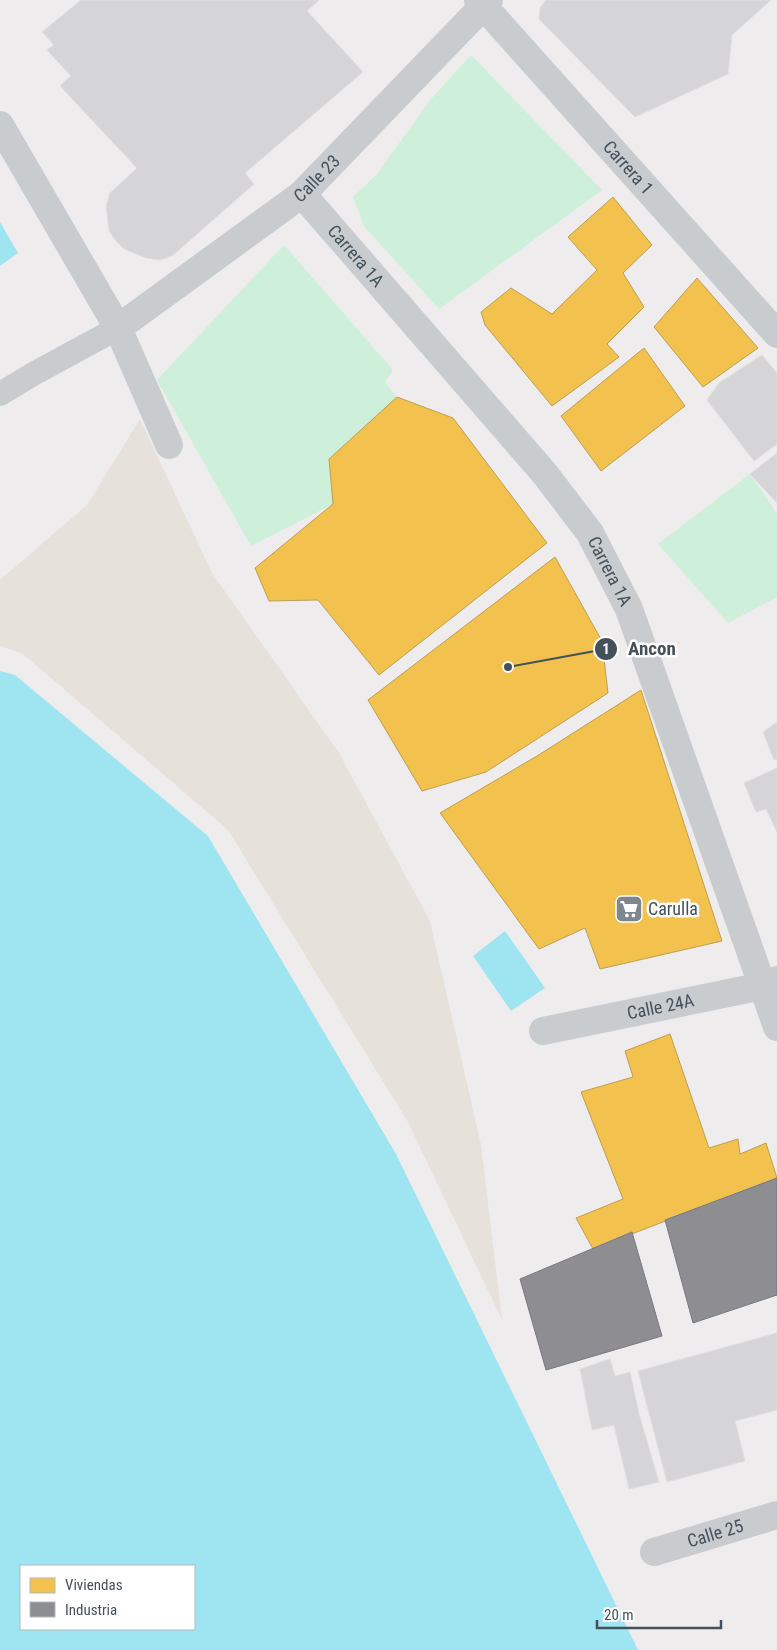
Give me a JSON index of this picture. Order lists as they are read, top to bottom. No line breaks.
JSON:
{"streets":{"street":["Carrera 1","Calle 23","Carrera 1A","Calle 24A","Calle 25"]},"crossings":[["Carrera 1","Calle 23"],["Calle 23","Carrera 1A"],["Carrera 1A","Calle 24A"]],"places":{"other":["Ancon"],"supermarket":["Carulla"]},"legend":["Viviendas","Industria"],"scale_bar":"20 m"}
